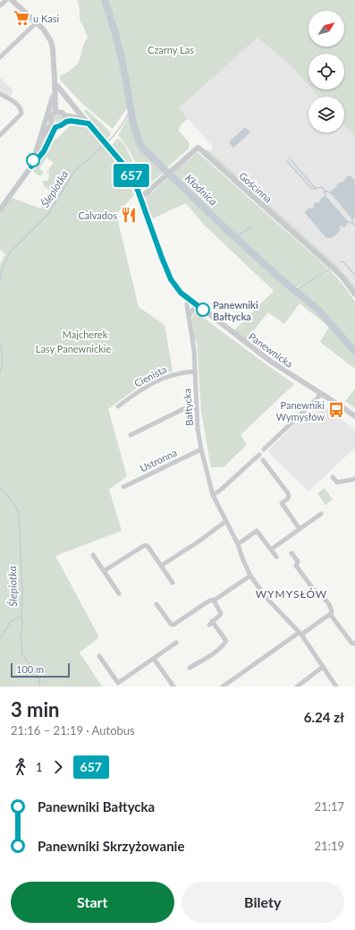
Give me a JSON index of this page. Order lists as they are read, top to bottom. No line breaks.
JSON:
{"streets":{"street":["Gościnna","Panewnicka","Cienista","Bałtycka","Ustronna"]},"crossings":[["Gościnna","Panewnicka"],["Panewnicka","Bałtycka"],["Cienista","Bałtycka"],["Bałtycka","Ustronna"]],"districts":["WYMYSŁÓW"],"water":["Ślepiotka","Kłodnica"],"parks":["Czarny Las","Majcherek","Lasy Panewnickie"],"places":{"supermarket":["u Kasi"],"restaurant":["Calvados"],"other":["Panewniki Bałtycka"],"bus stop":["Panewniki Wymysłów"]},"lines":["bus line 657"],"scale_bar":"100 m","north":"top right","page":{"on_map":"657","scale":"100 m","heading":["3 min","21:16 – 21:19 · Autobus","6.24 zł"],"legs":["1","657"],"list":[{"name":"Panewniki Bałtycka","value":"21:17"},{"name":"Panewniki Skrzyżowanie","value":"21:19"}],"buttons":["Start","Bilety"]}}
